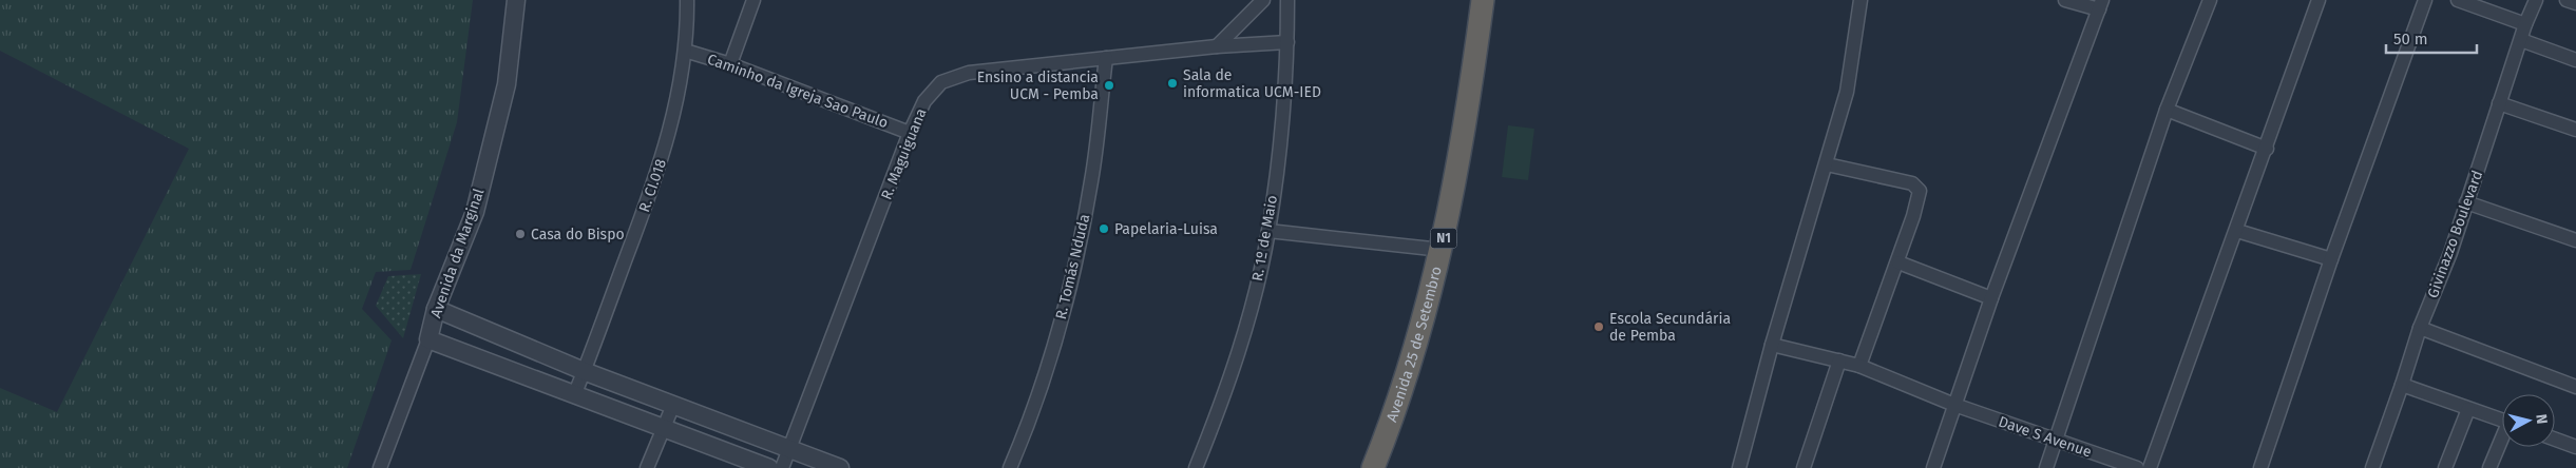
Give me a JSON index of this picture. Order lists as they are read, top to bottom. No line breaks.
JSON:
{"streets":{"highway":["N1","Avenida 25 de Setembro"],"street":["Caminho da Igreja Sao Paulo","R. Maguiguana","R. CI.018","Givinazzo Boulevard","R. 1º de Maio","Avenida da Marginal","R. Tomás Nduda","Dave S Avenue"]},"crossings":[["Caminho da Igreja Sao Paulo","R. Maguiguana"],["Caminho da Igreja Sao Paulo","R. CI.018"],["R. Maguiguana","R. 1º de Maio"],["R. Maguiguana","R. Tomás Nduda"]],"places":["Sala de informatica UCM-IED","Ensino a distancia UCM - Pemba","Papelaria-Luisa","Casa do Bispo","Escola Secundária de Pemba"],"scale_bar":"50 m","north":"right"}
